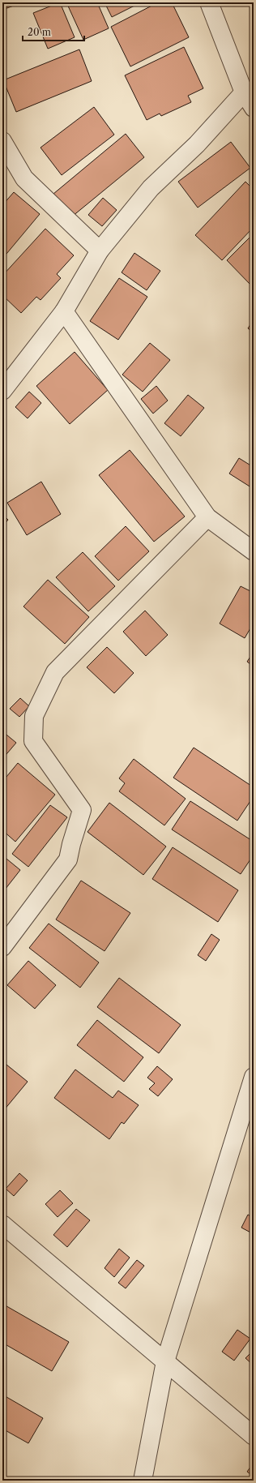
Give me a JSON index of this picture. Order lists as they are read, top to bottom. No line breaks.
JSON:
{"scale_bar":"20 m"}
